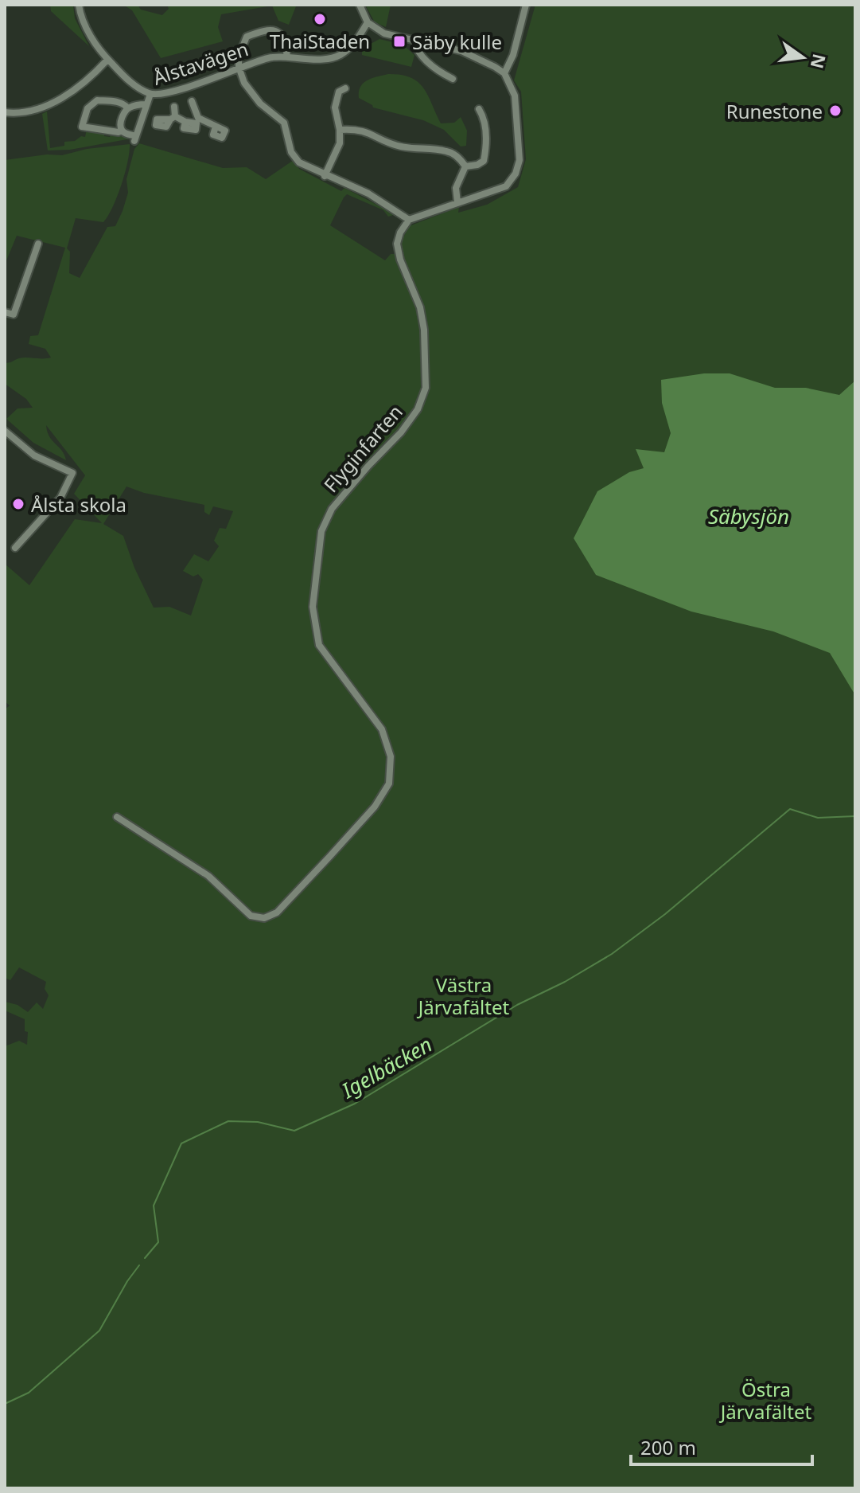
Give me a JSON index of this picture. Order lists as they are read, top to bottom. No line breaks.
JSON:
{"streets":{"street":["Ålstavägen","Flyginfarten"]},"water":["Säbysjön","Igelbäcken"],"parks":["Västra Järvafältet","Östra Järvafältet"],"places":{"other":["ThaiStaden","Runestone","Ålsta skola"],"transit":["Säby kulle"]},"scale_bar":"200 m","north":"right"}
